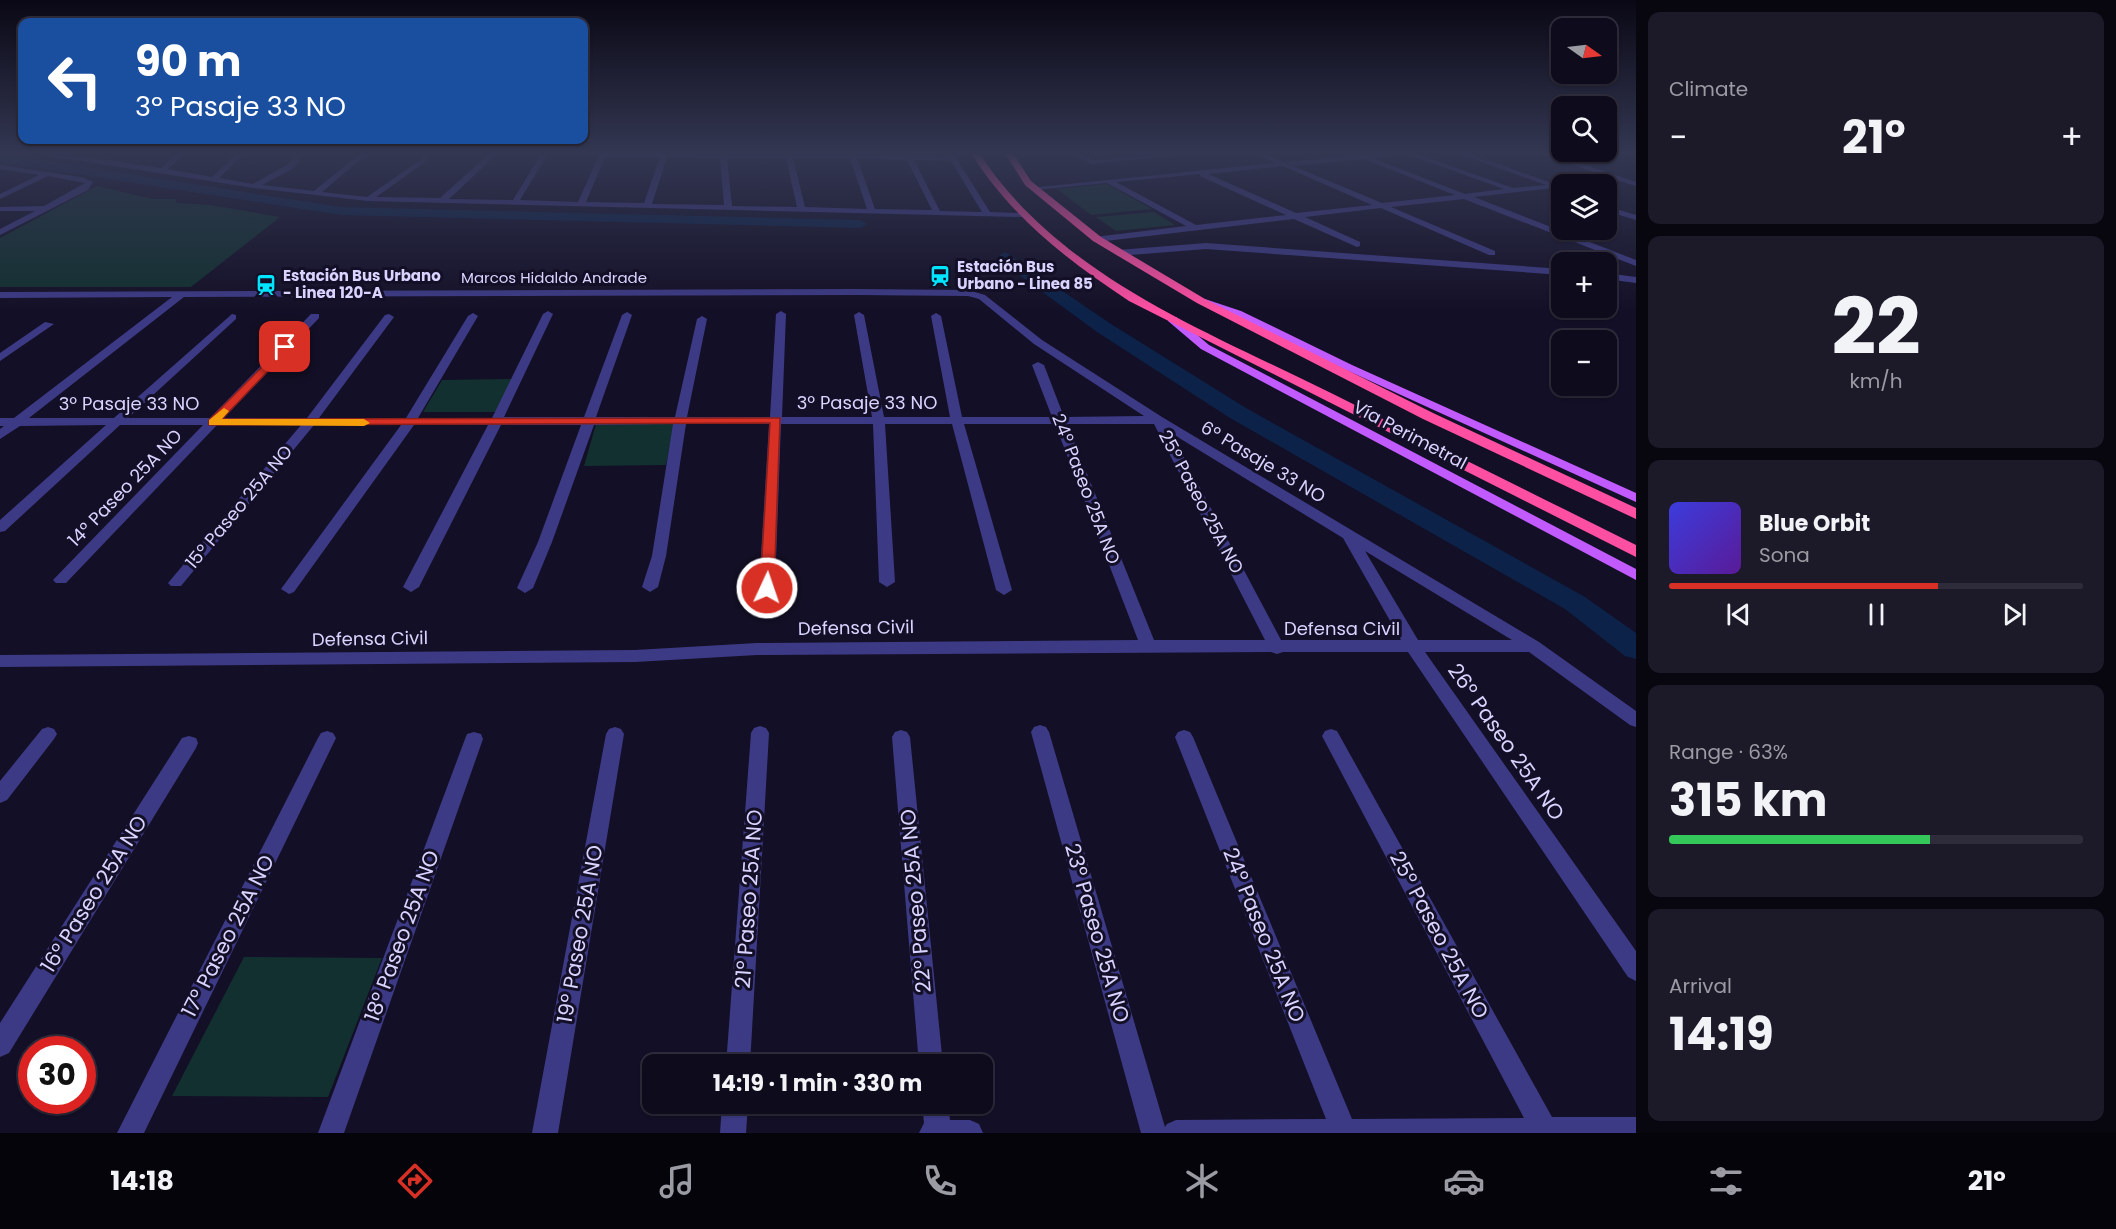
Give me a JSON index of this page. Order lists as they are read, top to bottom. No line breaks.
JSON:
{"streets":{"highway":["Vía Perimetral"],"street":["Marcos Hidaldo Andrade","3º Pasaje 33 NO","6º Pasaje 33 NO","14º Paseo 25A NO","24º Paseo 25A NO","25º Paseo 25A NO","15º Paseo 25A NO","Defensa Civil","26º Paseo 25A NO","16º Paseo 25A NO","21º Paseo 25A NO","22º Paseo 25A NO","23º Paseo 25A NO","19º Paseo 25A NO","17º Paseo 25A NO","18º Paseo 25A NO"]},"crossings":[["Marcos Hidaldo Andrade","6º Pasaje 33 NO"],["3º Pasaje 33 NO","6º Pasaje 33 NO"],["3º Pasaje 33 NO","14º Paseo 25A NO"],["3º Pasaje 33 NO","24º Paseo 25A NO"],["3º Pasaje 33 NO","25º Paseo 25A NO"],["3º Pasaje 33 NO","15º Paseo 25A NO"],["6º Pasaje 33 NO","25º Paseo 25A NO"],["6º Pasaje 33 NO","Defensa Civil"],["6º Pasaje 33 NO","26º Paseo 25A NO"],["24º Paseo 25A NO","Defensa Civil"],["25º Paseo 25A NO","Defensa Civil"],["Defensa Civil","26º Paseo 25A NO"]],"places":{"station":["Estación Bus Urbano - Linea 85","Estación Bus Urbano - Linea 120-A"]},"north":"right","page":{"tile":["Climate",["22","km/h"],["Range · 63%","315 km"],["Arrival","14:19"]],"map_buttons":["+","−"],"turn":["90 m","3º Pasaje 33 NO"],"heat":["−","21°","+"],"song":["Blue Orbit","Sona"],"limit":"30","trip":"14:19 · 1 min · 330 m","tabs":["14:18","21°"]}}
